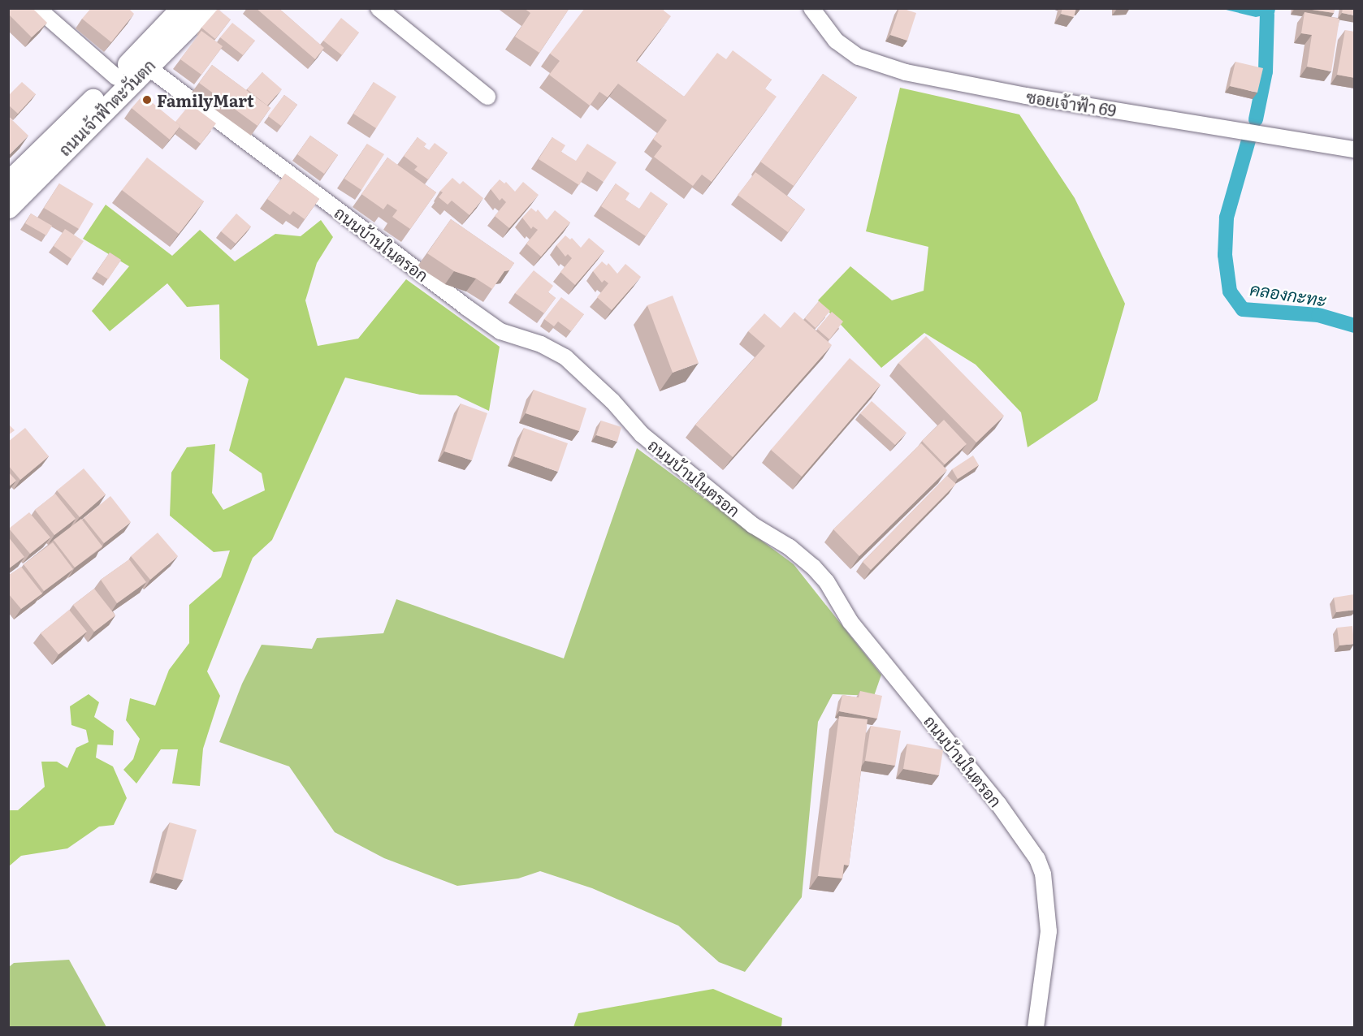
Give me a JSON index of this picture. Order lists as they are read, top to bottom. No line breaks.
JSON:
{"streets":{"main road":["ถนนเจ้าฟ้าตะวันตก"],"street":["ซอยเจ้าฟ้า 69","ถนนบ้านในตรอก"]},"crossings":[["ถนนเจ้าฟ้าตะวันตก","ถนนบ้านในตรอก"]],"water":["คลองกะทะ"],"places":["FamilyMart"]}
